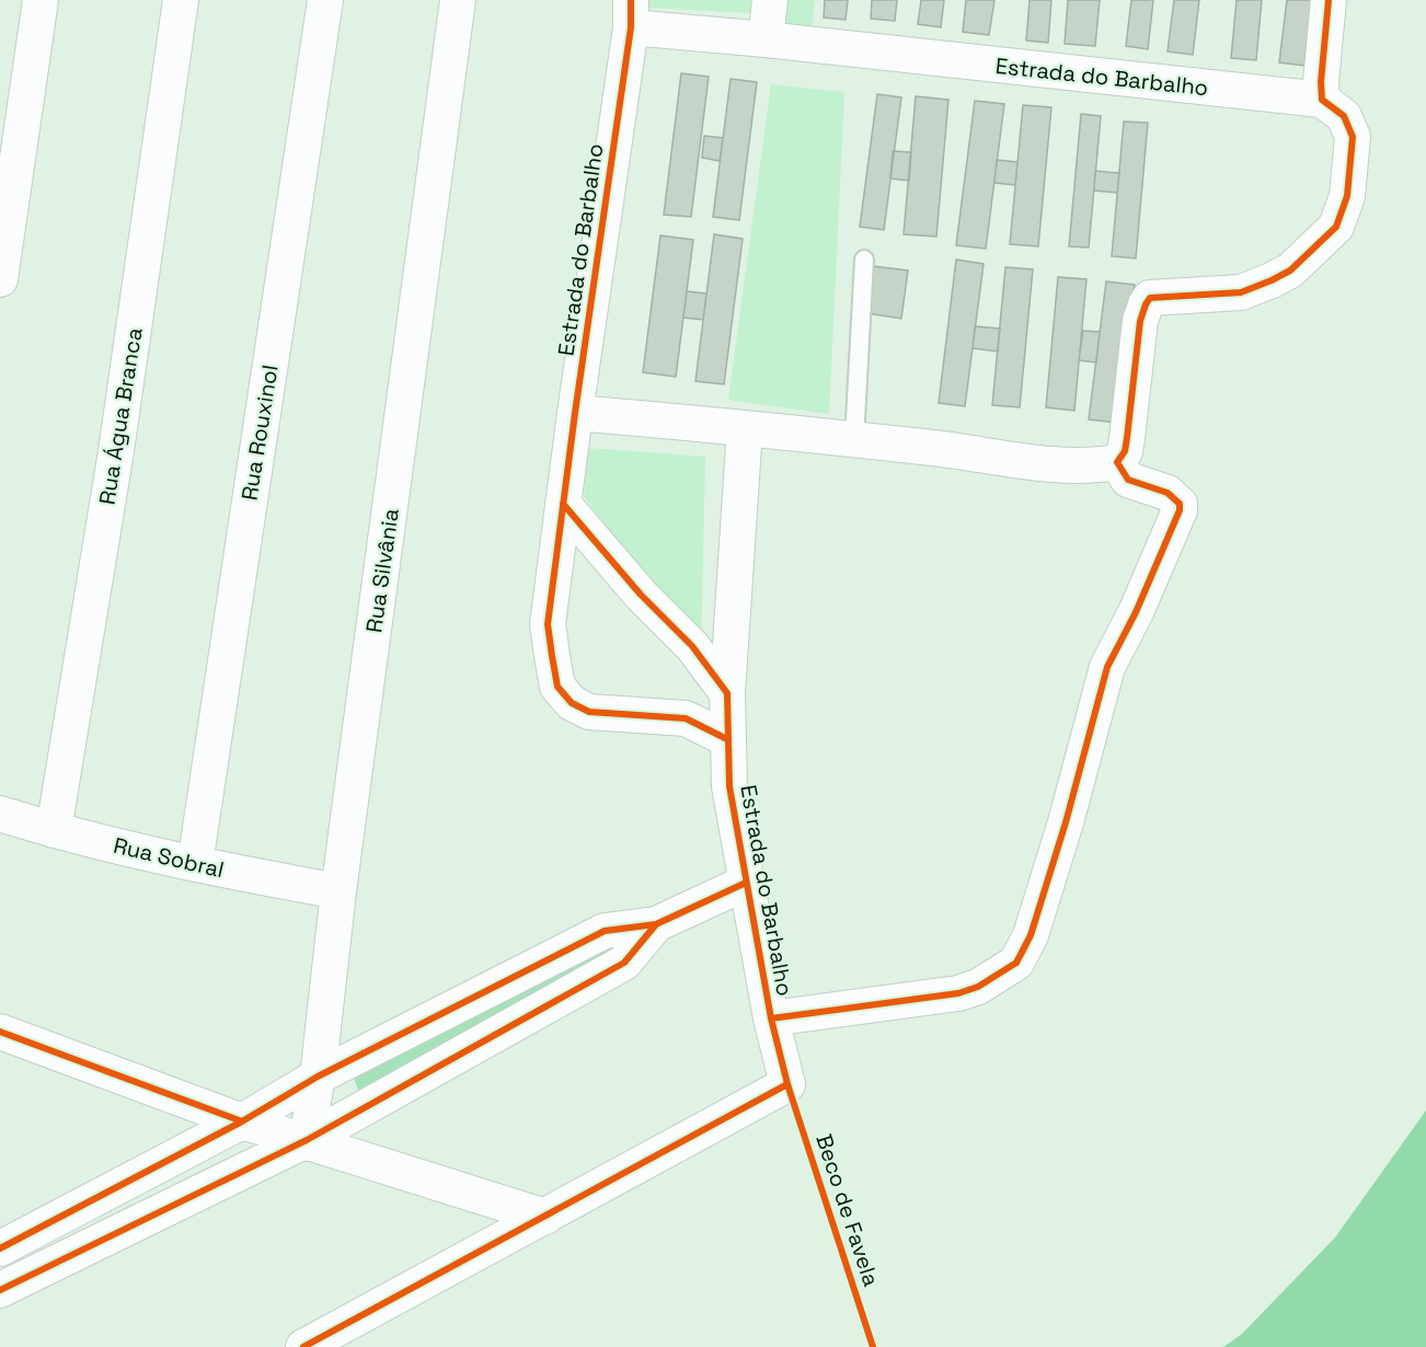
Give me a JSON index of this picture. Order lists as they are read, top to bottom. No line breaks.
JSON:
{"streets":{"street":["Estrada do Barbalho","Rua Água Branca","Rua Rouxinol","Rua Silvânia","Rua Sobral"],"cycle path":["Beco de Favela"]},"crossings":[["Estrada do Barbalho","Beco de Favela"],["Rua Água Branca","Rua Sobral"],["Rua Rouxinol","Rua Sobral"],["Rua Silvânia","Rua Sobral"]]}
